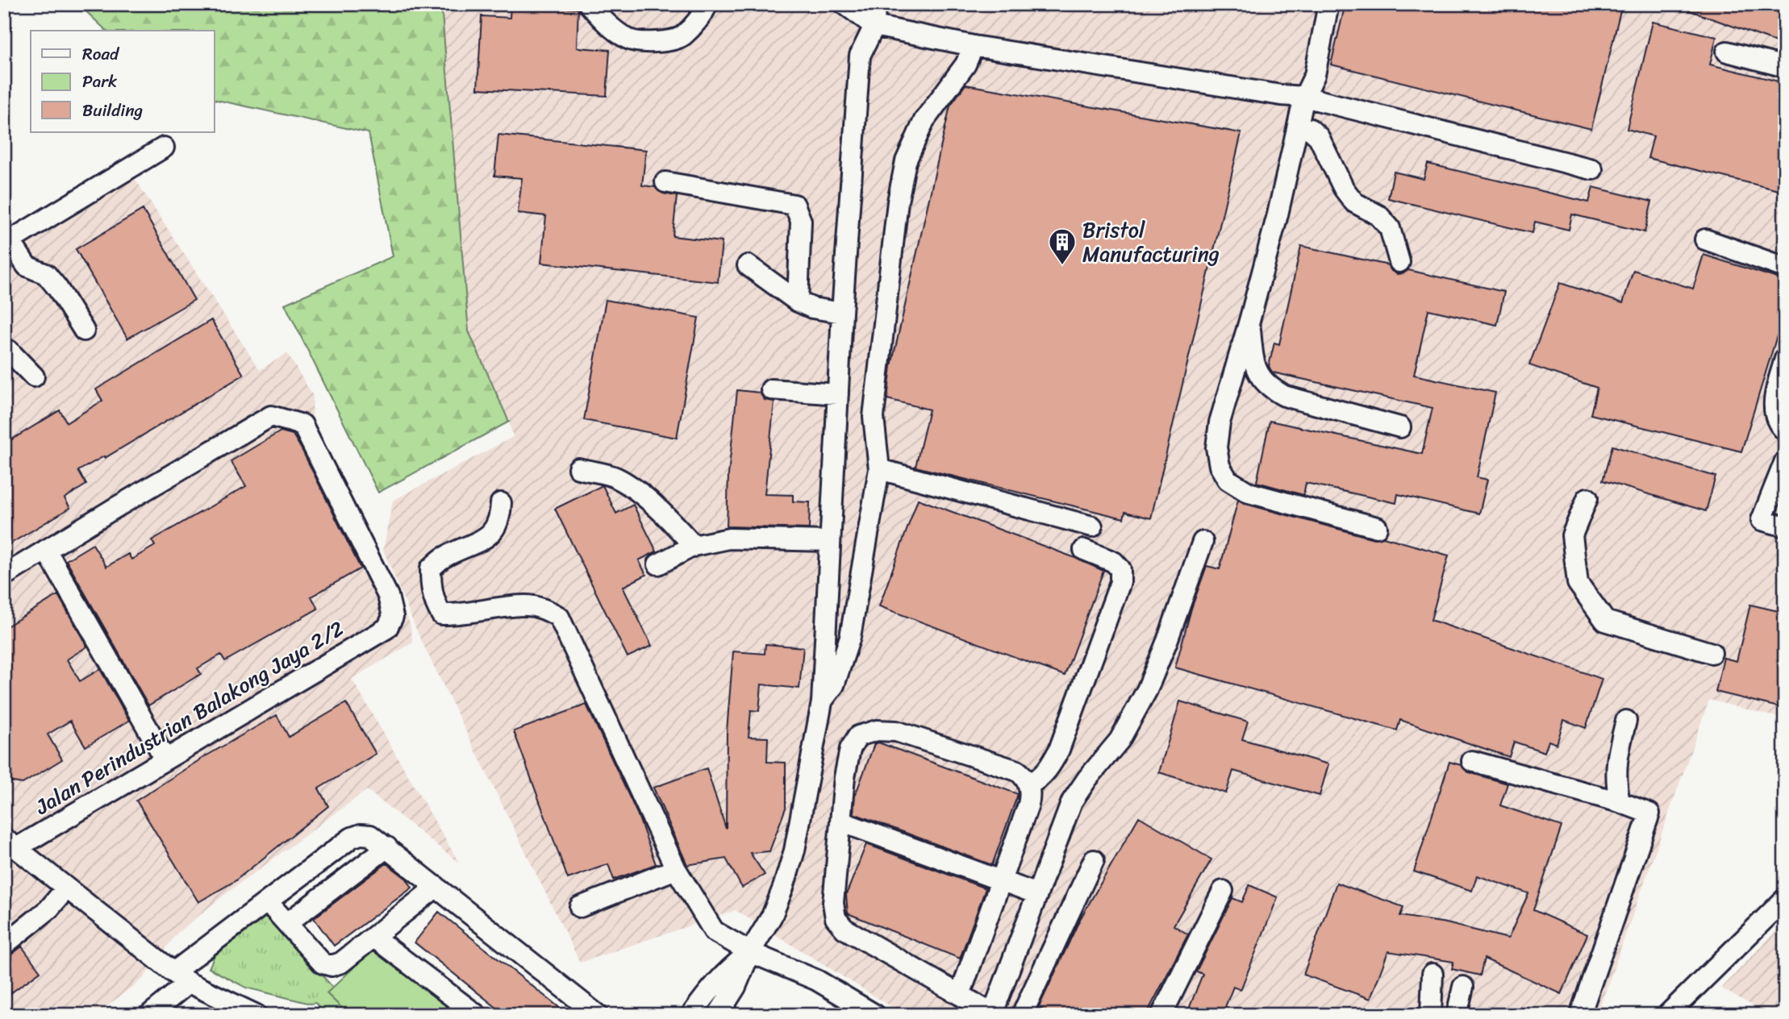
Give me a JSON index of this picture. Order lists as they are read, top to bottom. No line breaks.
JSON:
{"streets":{"street":["Jalan Perindustrian Balakong Jaya 2/2"]},"places":{"building":["Bristol Manufacturing"]},"legend":["Road","Park","Building"]}
